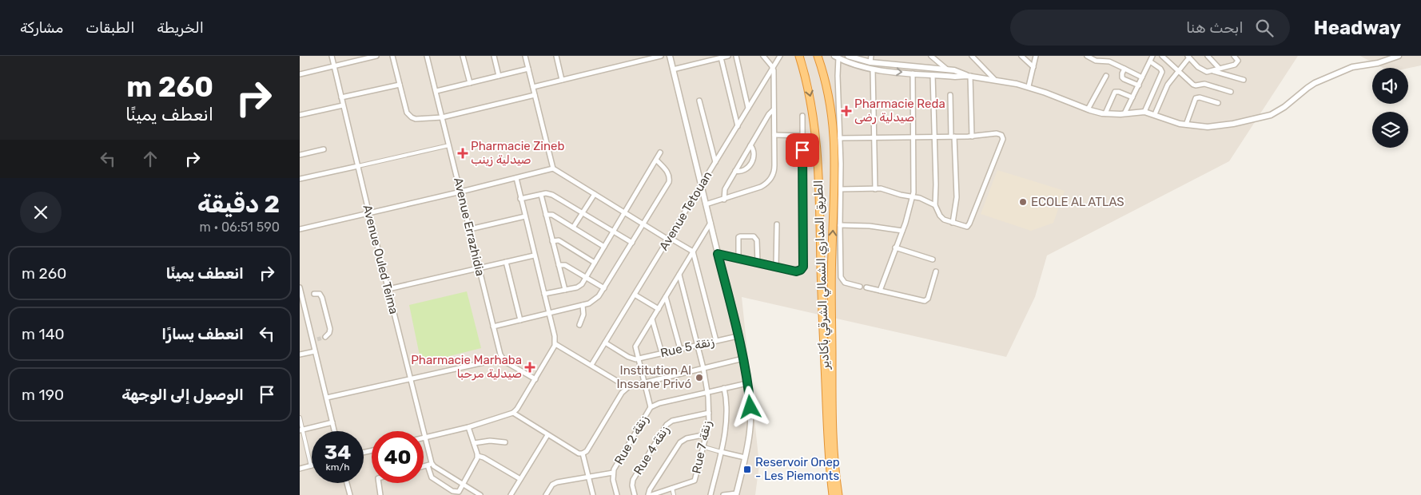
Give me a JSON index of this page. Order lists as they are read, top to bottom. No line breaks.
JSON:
{"streets":{"highway":["الطريق المداري الشمالي الشرقي بأكادير"],"street":["Avenue Tetouan","Avenue Errazhidia","Avenue Ouled Teima","Rue 5 زنقة","Rue 2 زنقة","Rue 7 زنقة","Rue 4 زنقة"]},"crossings":[["Rue 5 زنقة","Rue 7 زنقة"],["Rue 7 زنقة","Rue 4 زنقة"]],"places":{"health":["Pharmacie Reda صيدلية رضى","Pharmacie Zineb صيدلية زينب","Pharmacie Marhaba صيدلية مرحبا"],"other":["ECOLE AL ATLAS","Institution Al Inssane Privó"],"transit":["Reservoir Onep - Les Piemonts"]},"page":{"header":"Headway","search":"ابحث هنا","nav":["الخريطة","الطبقات","مشاركة"],"turn":["260 m","انعطف يمينًا"],"heading":["2 دقيقة","590 m · 06:51"],"list":[{"name":"انعطف يمينًا","value":"260 m"},{"name":"انعطف يسارًا","value":"140 m"},{"name":"الوصول إلى الوجهة","value":"190 m"}],"speed":"34 km/h","limit":"40"}}
